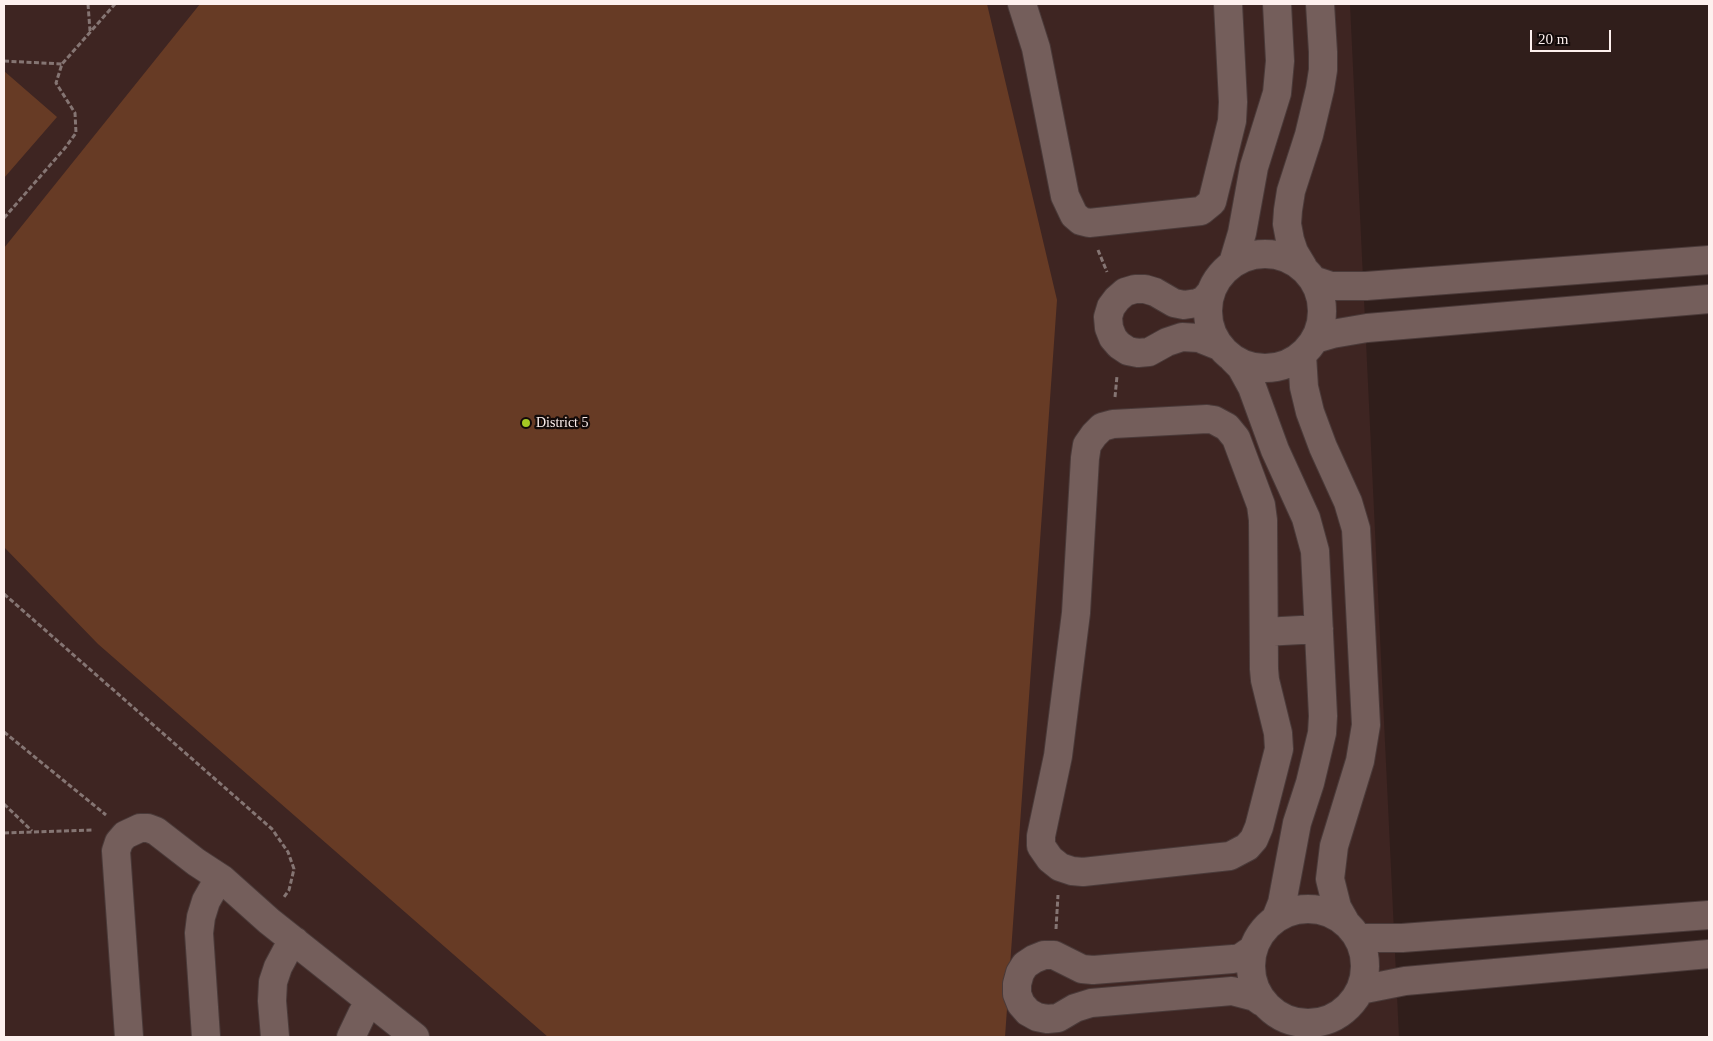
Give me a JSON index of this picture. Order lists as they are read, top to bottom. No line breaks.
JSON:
{"places":["District 5"],"scale_bar":"20 m"}
